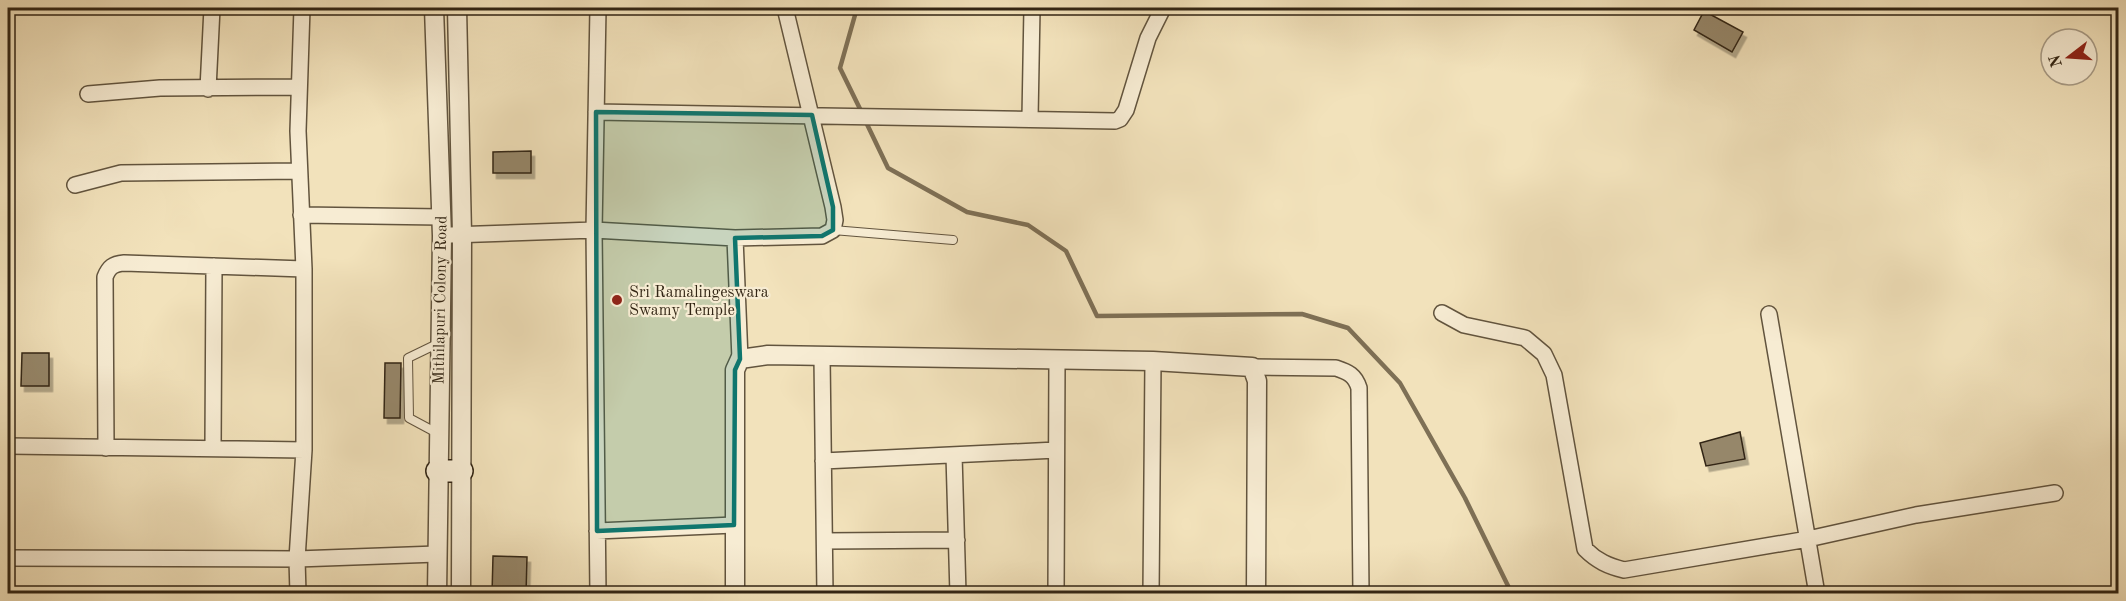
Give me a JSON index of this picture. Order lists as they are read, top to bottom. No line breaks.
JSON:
{"streets":{"street":["Mithilapuri Colony Road"]},"places":["Sri Ramalingeswara Swamy Temple"],"north":"left"}
